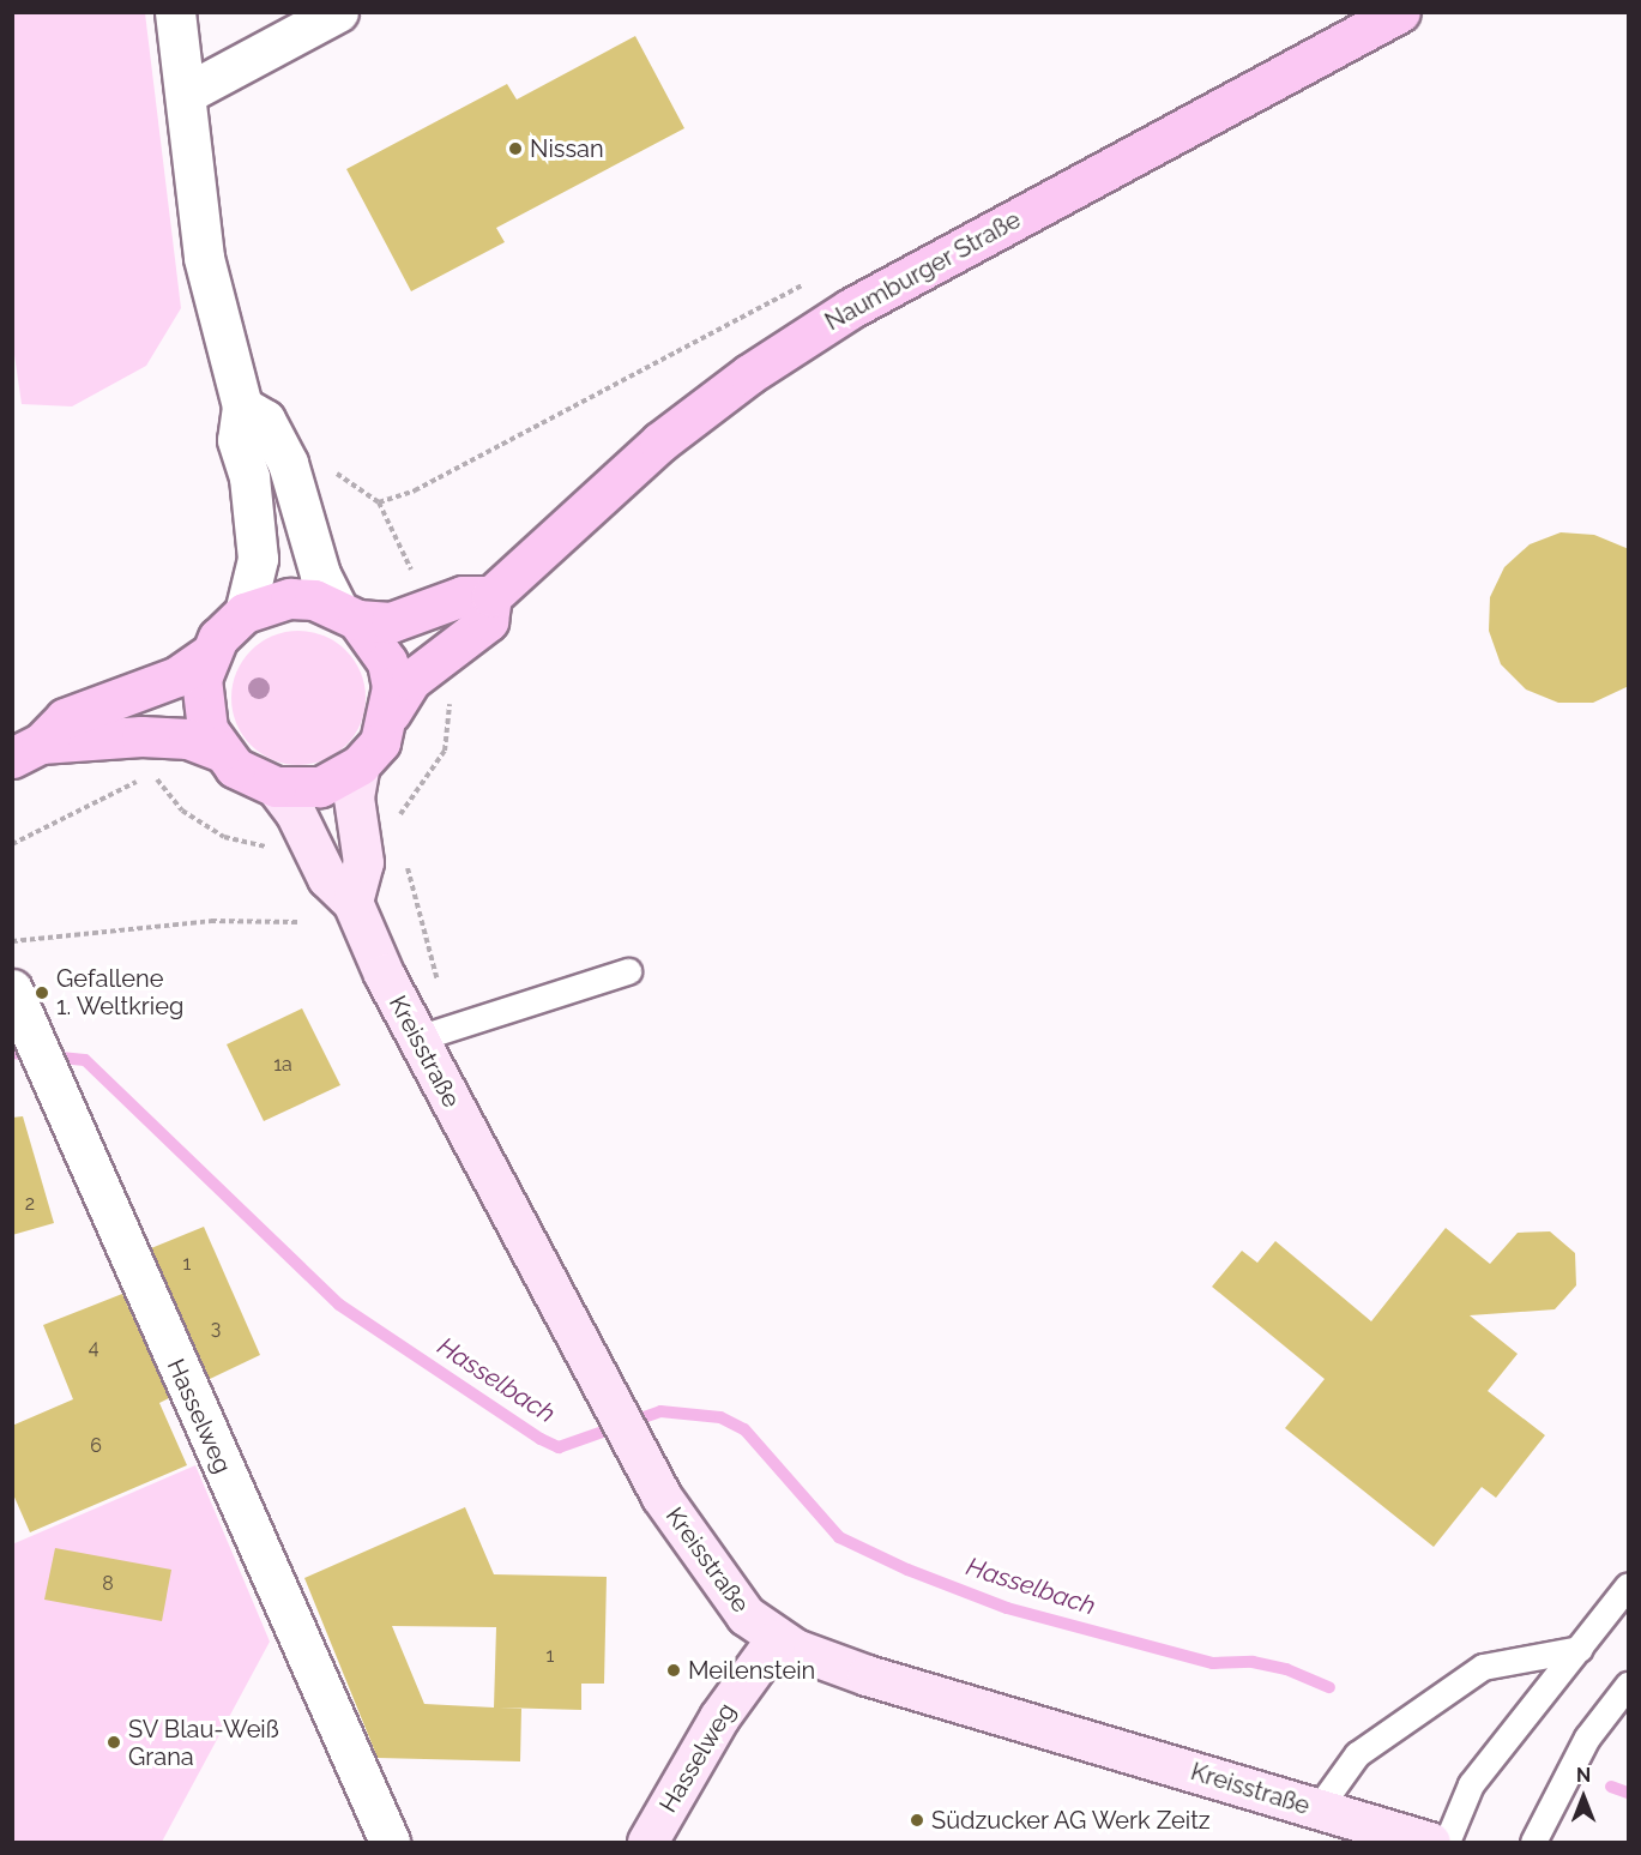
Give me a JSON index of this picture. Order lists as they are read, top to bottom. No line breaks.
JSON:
{"streets":{"main road":["Naumburger Straße","Kreisstraße","Hasselweg"]},"crossings":[["Naumburger Straße","Kreisstraße"],["Kreisstraße","Hasselweg"]],"water":["Hasselbach"],"places":["Nissan","Gefallene 1. Weltkrieg","Meilenstein","SV Blau-Weiß Grana","Südzucker AG Werk Zeitz"],"house_numbers":["1a","2","1","3","4","6","8","1"],"north":"top"}
